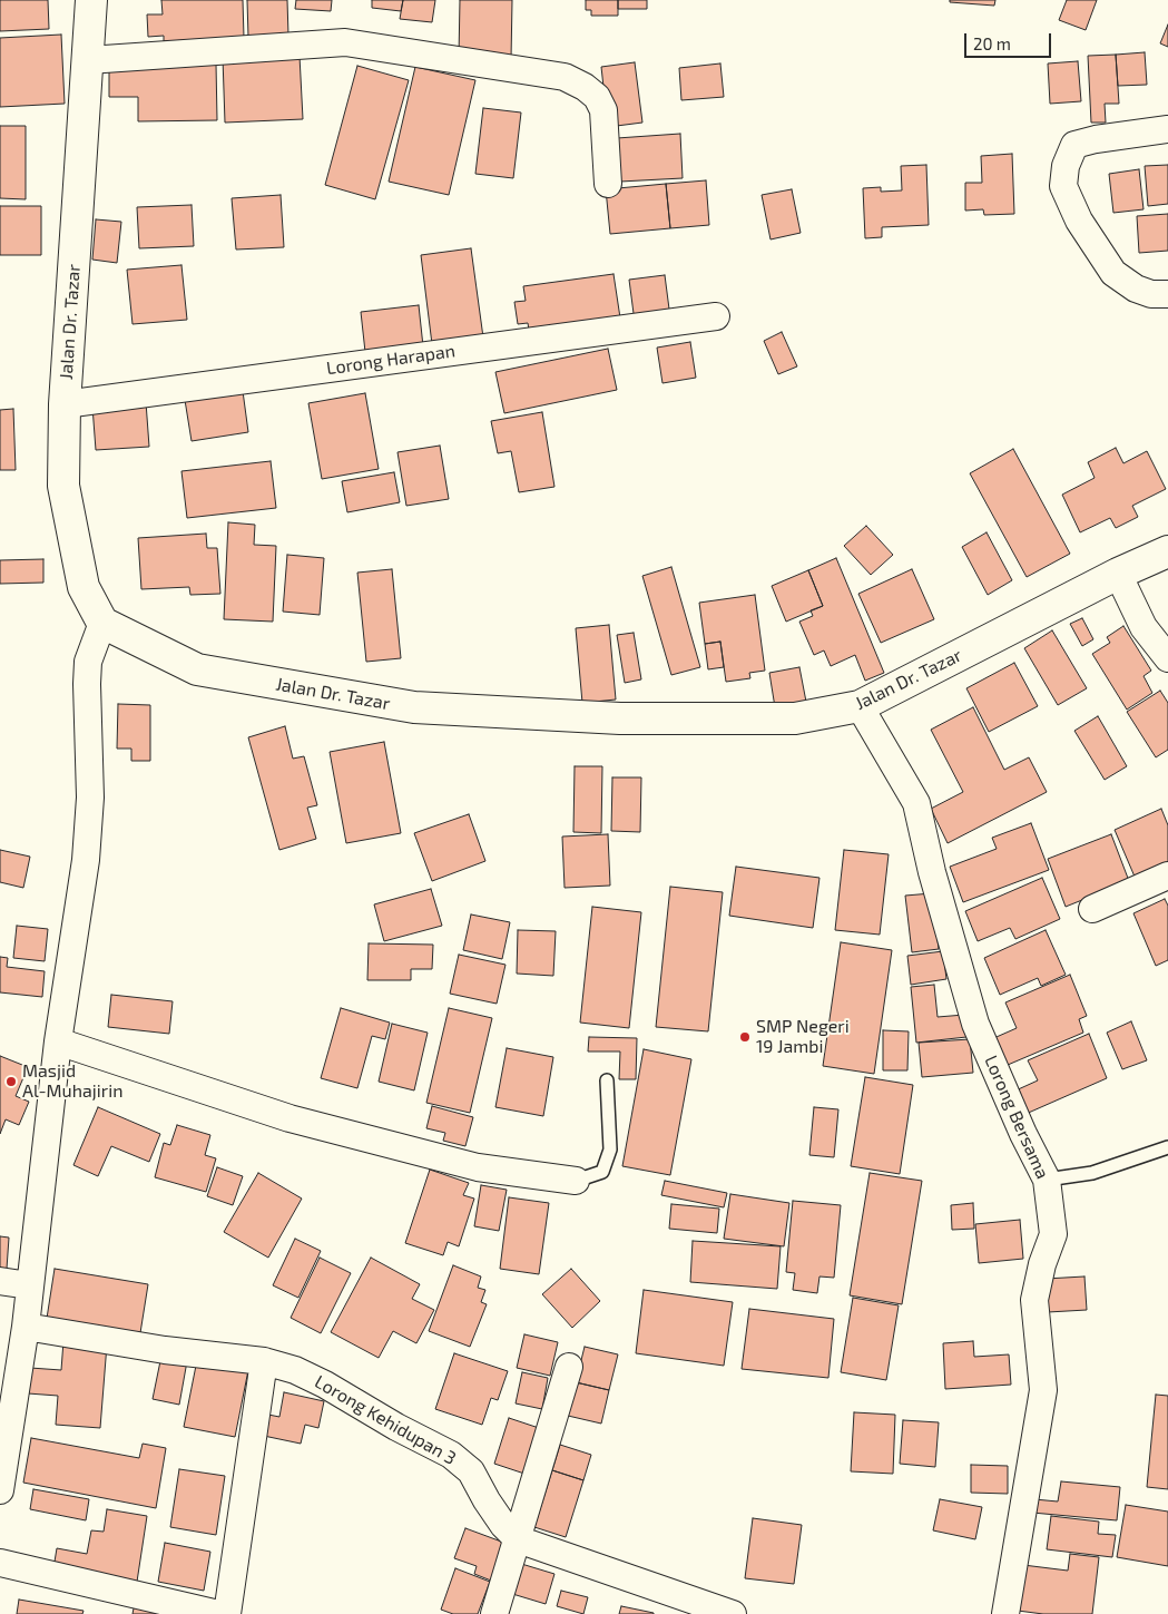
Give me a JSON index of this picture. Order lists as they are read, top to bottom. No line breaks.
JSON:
{"streets":{"street":["Jalan Dr. Tazar","Lorong Harapan","Lorong Bersama","Lorong Kehidupan 3"]},"crossings":[["Jalan Dr. Tazar","Lorong Harapan"],["Jalan Dr. Tazar","Lorong Bersama"]],"places":["SMP Negeri 19 Jambi","Masjid Al-Muhajirin"],"scale_bar":"20 m"}
